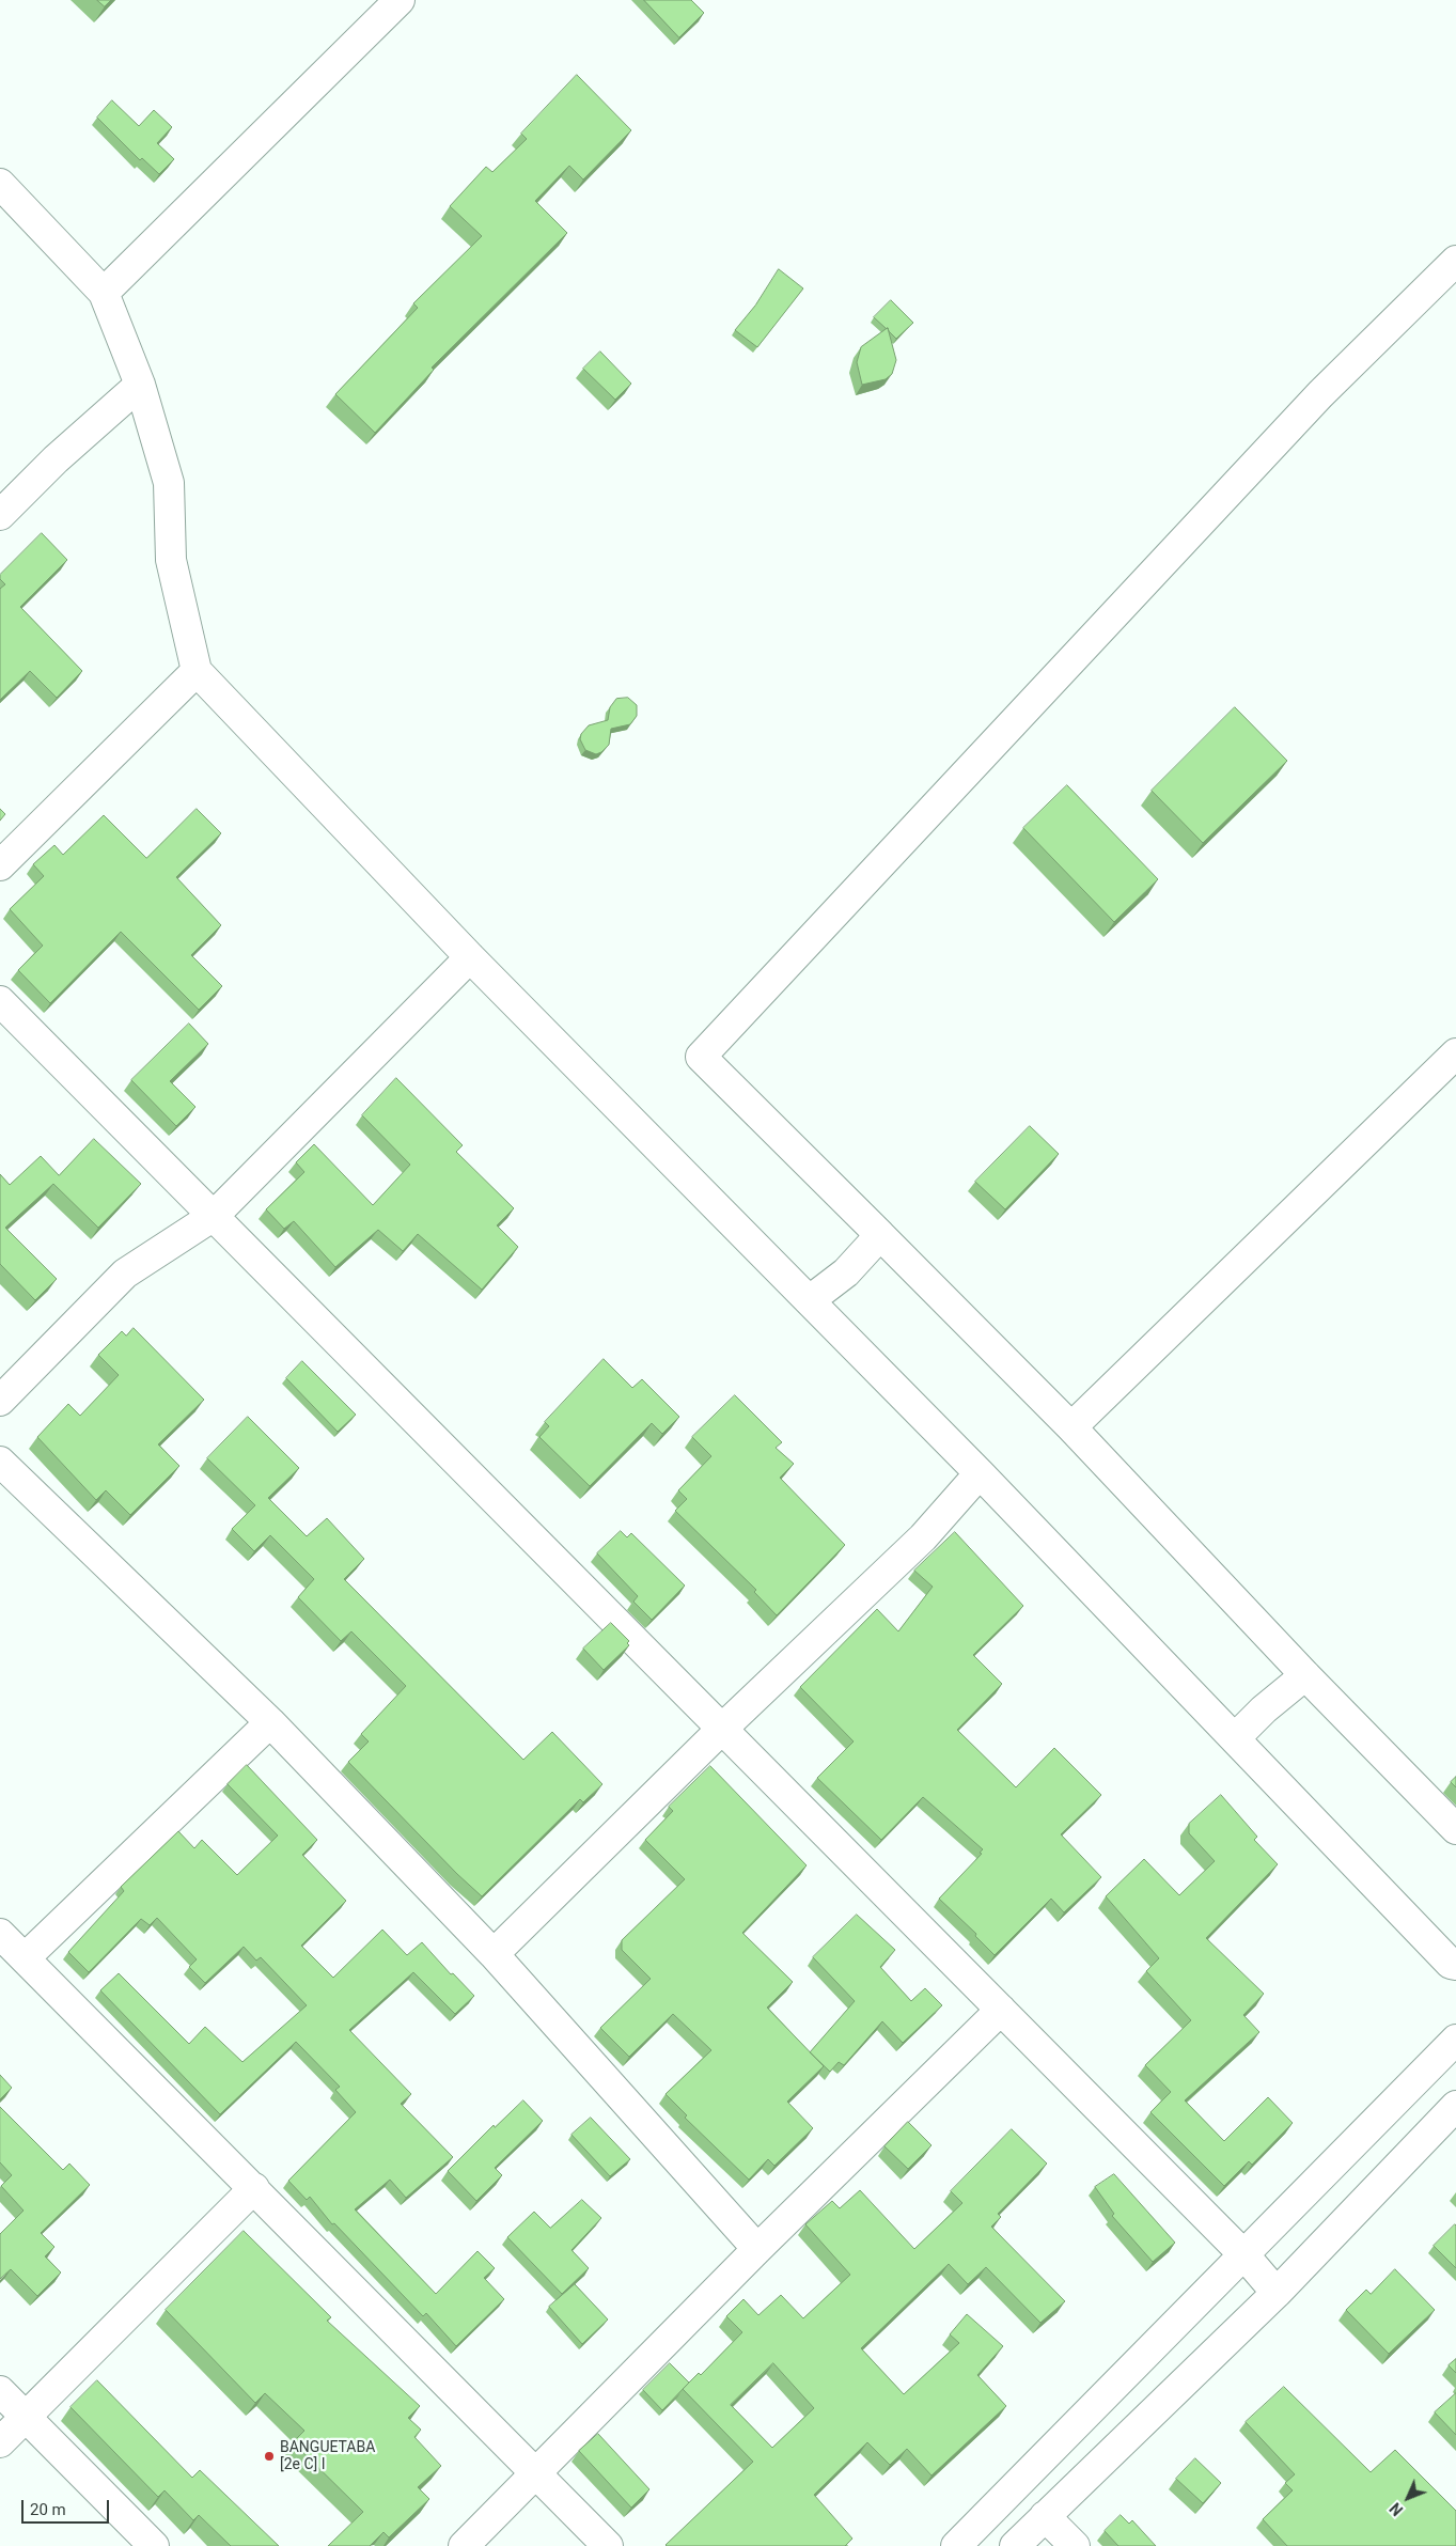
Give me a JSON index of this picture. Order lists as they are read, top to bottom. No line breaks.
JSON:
{"places":["BANGUETABA [2e C] I"],"scale_bar":"20 m","north":"bottom left"}
